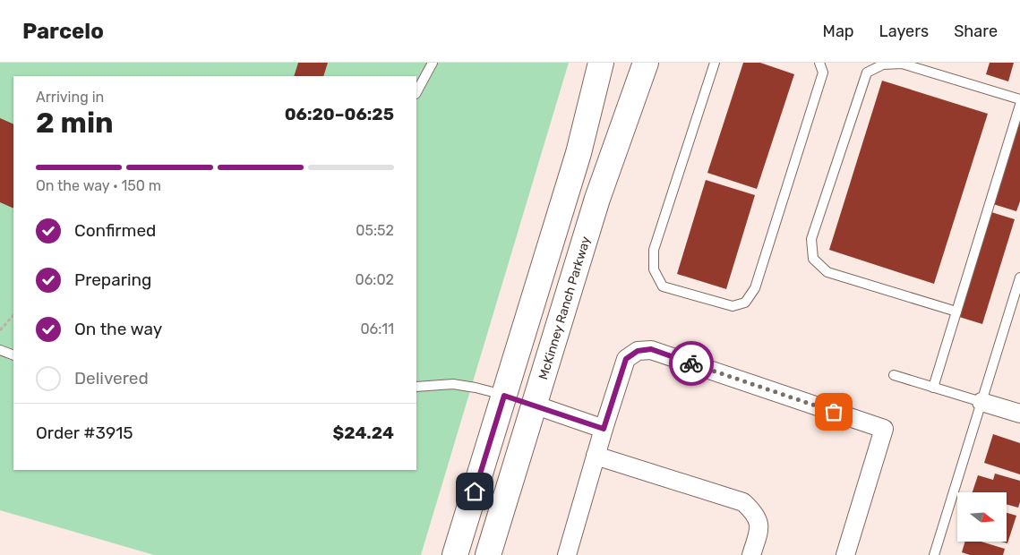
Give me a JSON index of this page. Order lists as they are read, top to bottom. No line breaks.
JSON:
{"streets":{"main road":["McKinney Ranch Parkway"]},"north":"right","page":{"header":"Parcelo","nav":["Map","Layers","Share"],"heading":["2 min","Arriving in","06:20–06:25"],"panel":["Order #3915","$24.24"],"bar":"On the way · 150 m","list":[["Confirmed","05:52"],["Preparing","06:02"],["On the way","06:11"],"Delivered"]}}
